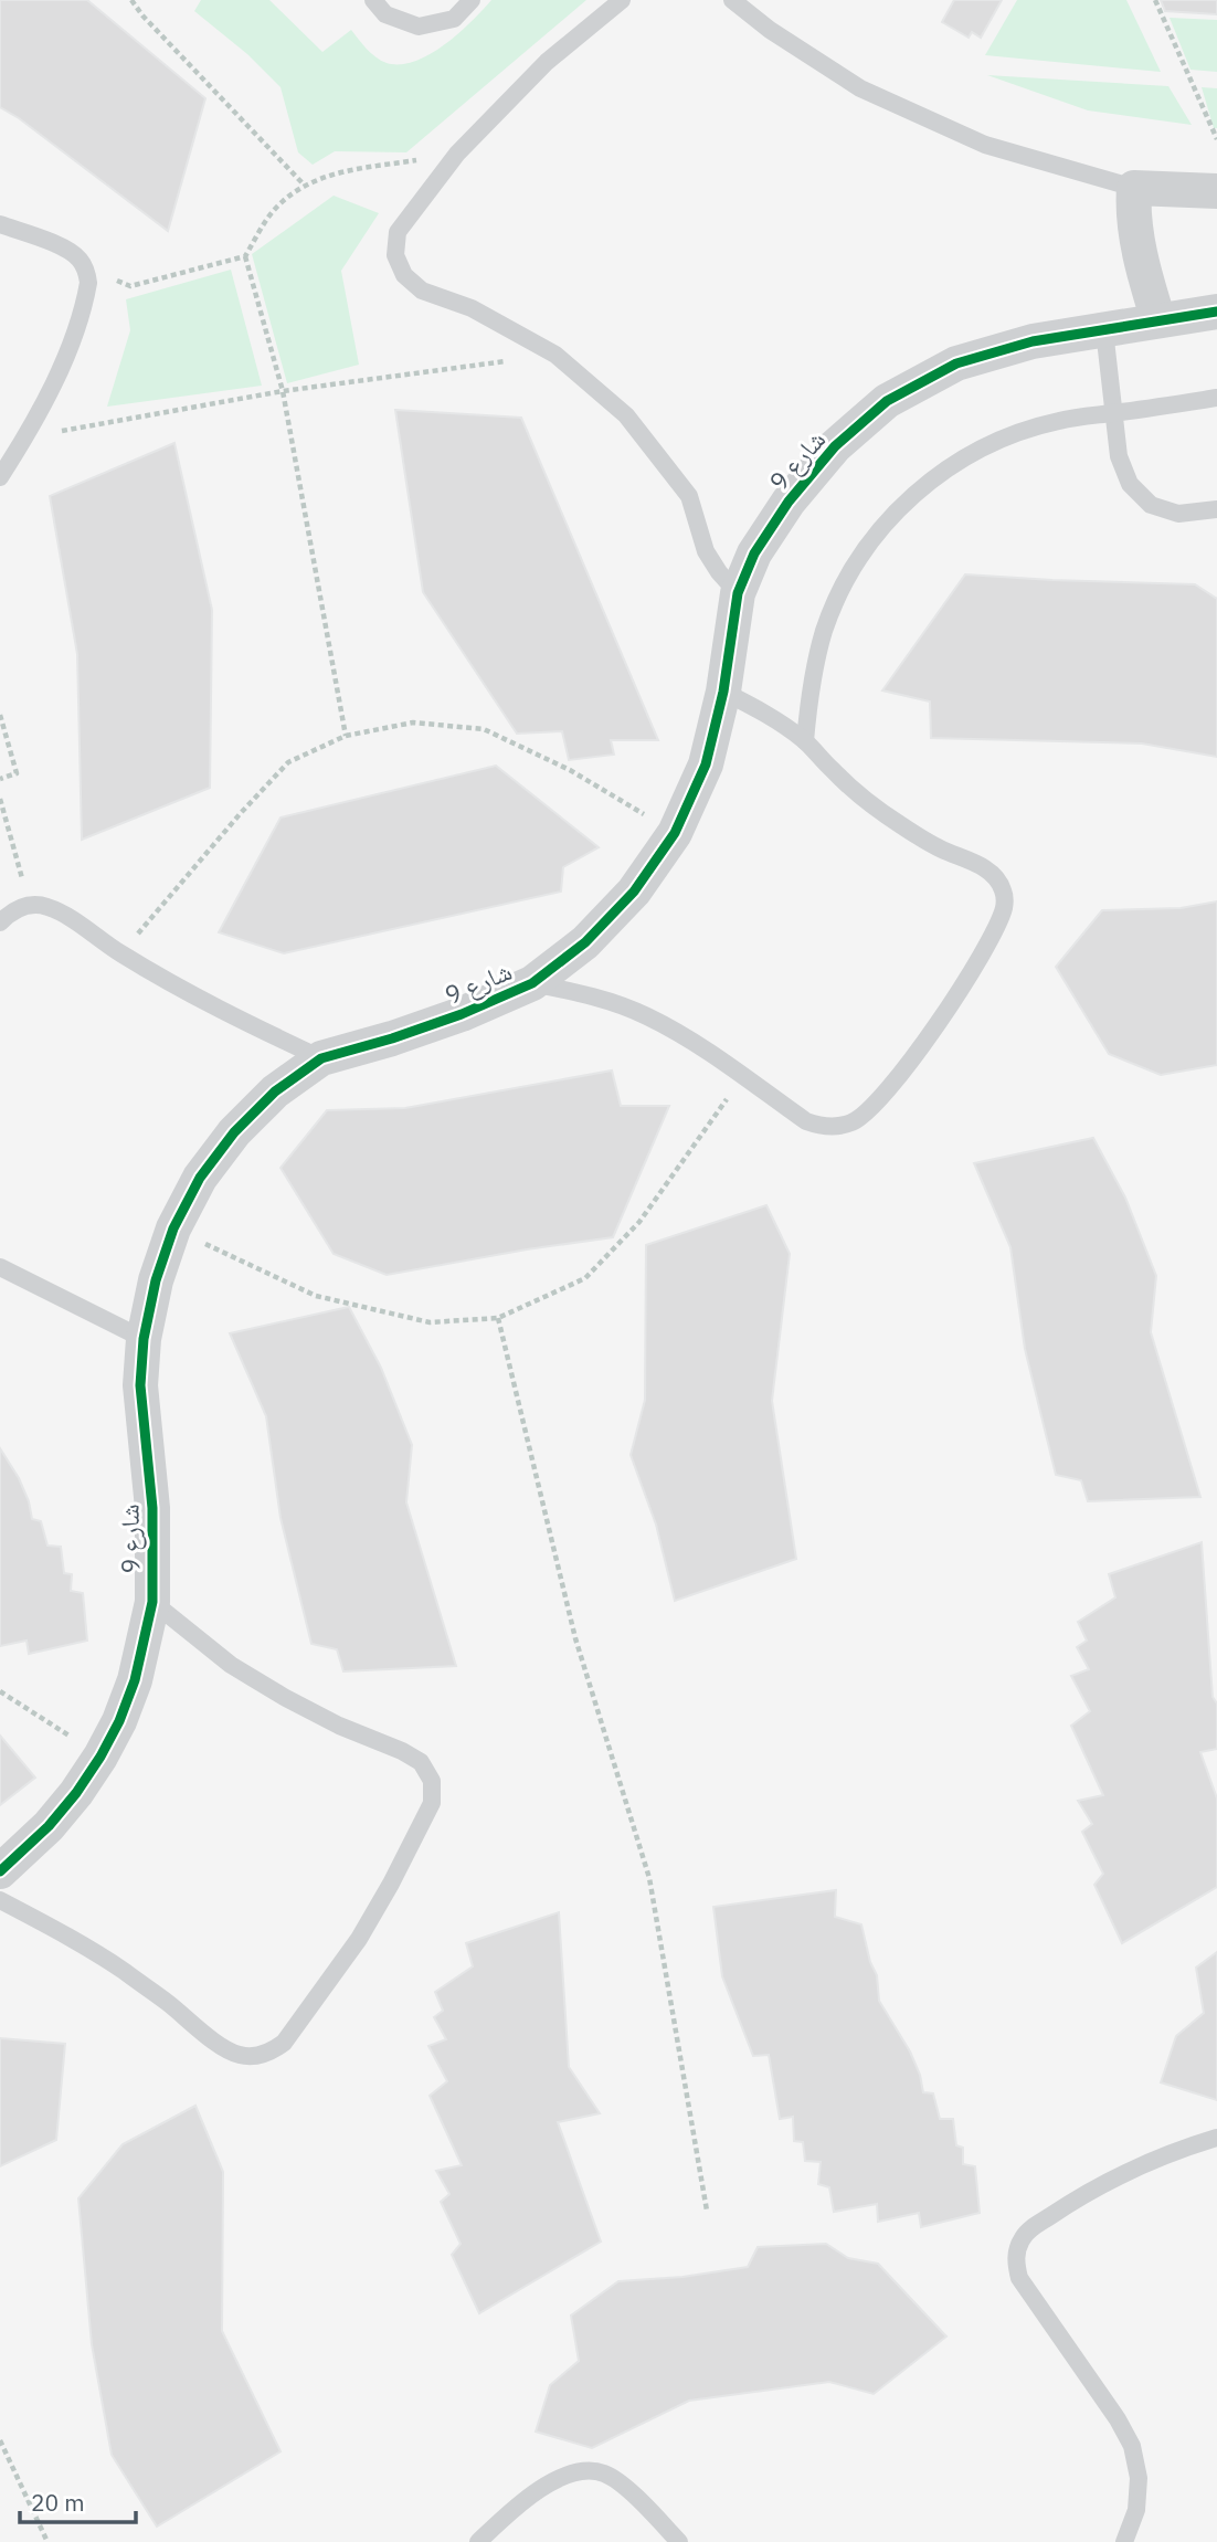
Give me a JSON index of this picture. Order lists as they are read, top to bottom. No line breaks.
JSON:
{"streets":{"street":["شارع 9"]},"scale_bar":"20 m"}
